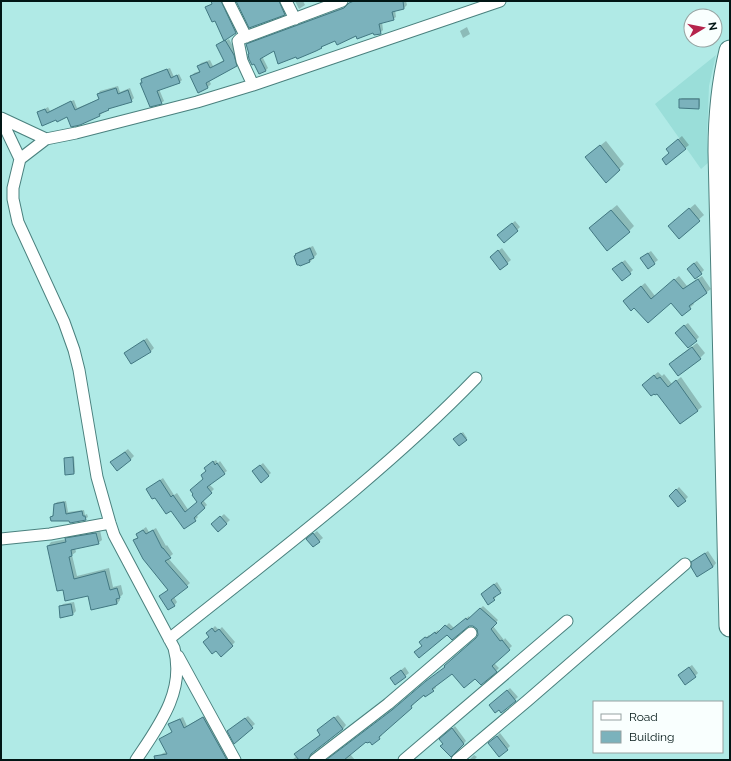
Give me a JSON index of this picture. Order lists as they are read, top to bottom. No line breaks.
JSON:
{"legend":["Road","Building"],"north":"right"}
